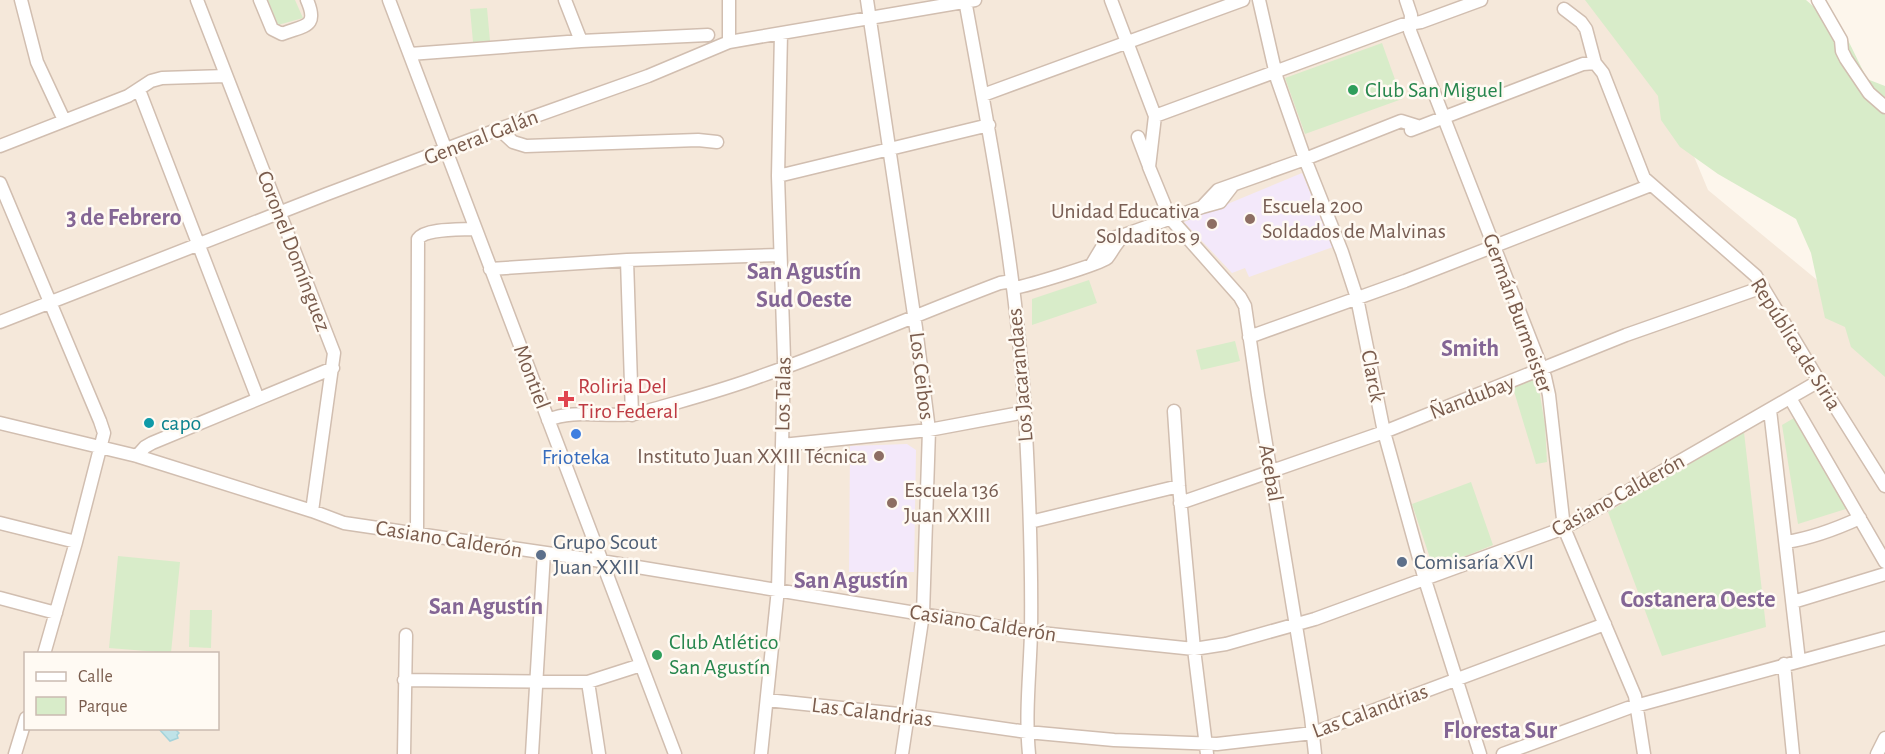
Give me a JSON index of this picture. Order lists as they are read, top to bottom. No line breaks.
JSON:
{"streets":{"street":["General Galán","Coronel Domínguez","Germán Burmeister","República de Siria","Los Jacarandaes","Los Ceibos","Clarck","Montiel","Los Talas","Ñandubay","Acebal","Casiano Calderón","Las Calandrias"]},"crossings":[["General Galán","Coronel Domínguez"],["General Galán","Los Jacarandaes"],["General Galán","Los Ceibos"],["General Galán","Montiel"],["General Galán","Los Talas"],["Coronel Domínguez","Casiano Calderón"],["Germán Burmeister","Ñandubay"],["Germán Burmeister","Casiano Calderón"],["Germán Burmeister","Las Calandrias"],["República de Siria","Ñandubay"],["República de Siria","Casiano Calderón"],["Los Jacarandaes","Casiano Calderón"],["Los Jacarandaes","Las Calandrias"],["Los Ceibos","Casiano Calderón"],["Los Ceibos","Las Calandrias"],["Clarck","Ñandubay"],["Clarck","Casiano Calderón"],["Clarck","Las Calandrias"],["Montiel","Casiano Calderón"],["Los Talas","Casiano Calderón"],["Los Talas","Las Calandrias"],["Ñandubay","Acebal"],["Acebal","Casiano Calderón"],["Acebal","Las Calandrias"]],"districts":["3 de Febrero","San Agustín Sud Oeste","Smith","San Agustín","Costanera Oeste","San Agustín","Floresta Sur"],"places":{"other":["Club San Miguel","Escuela 200 Soldados de Malvinas","Unidad Educativa Soldaditos 9","capo","Frioteka","Instituto Juan XXIII Técnica","Escuela 136 Juan XXIII","Grupo Scout Juan XXIII","Comisaría XVI","Club Atlético San Agustín"],"health":["Roliria Del Tiro Federal"]},"legend":["Calle","Parque"]}
